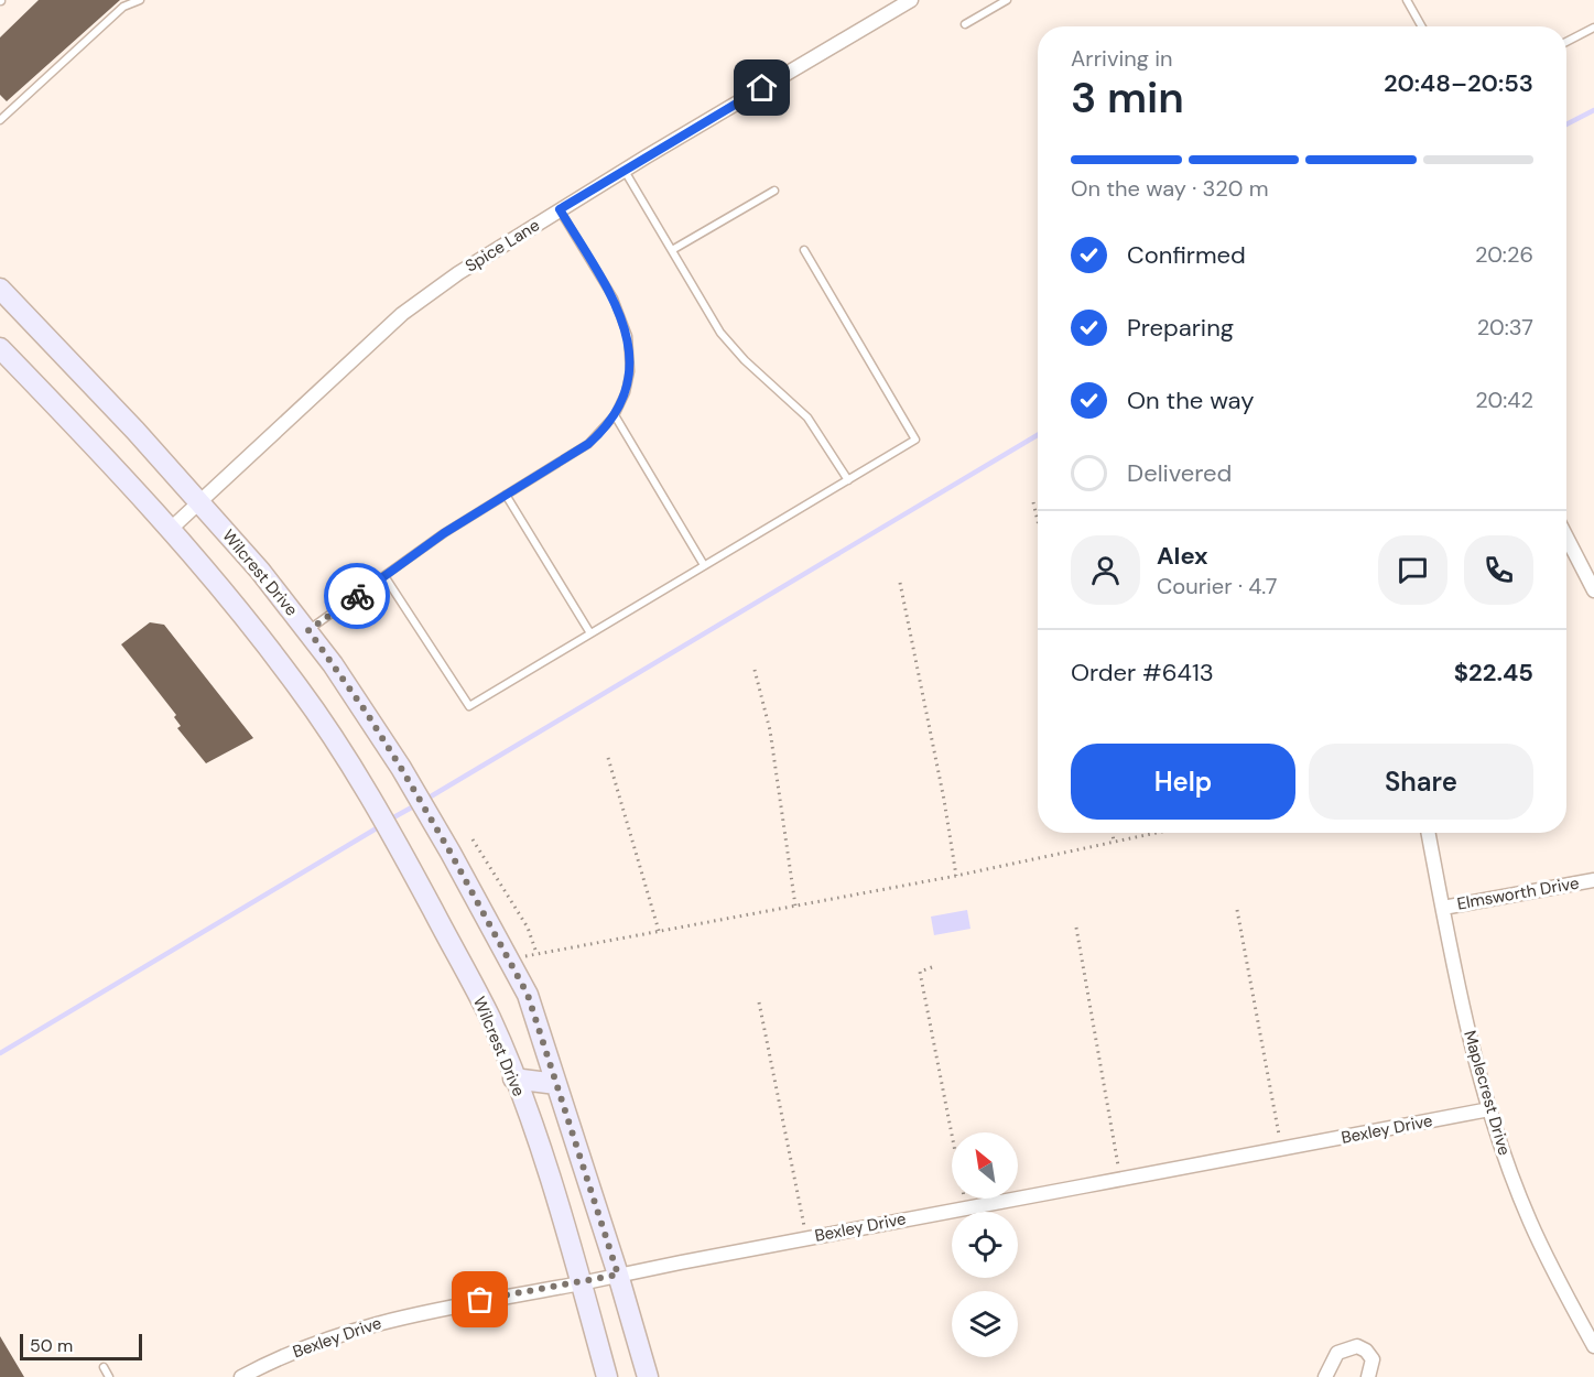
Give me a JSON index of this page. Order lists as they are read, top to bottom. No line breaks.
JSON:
{"streets":{"main road":["Wilcrest Drive"],"street":["Spice Lane","Elmsworth Drive","Maplecrest Drive","Bexley Drive"]},"crossings":[["Spice Lane","Wilcrest Drive"],["Wilcrest Drive","Bexley Drive"],["Elmsworth Drive","Maplecrest Drive"],["Maplecrest Drive","Bexley Drive"]],"scale_bar":"50 m","north":"top left","page":{"heading":["3 min","Arriving in","20:48–20:53"],"panel":["Alex","Courier · 4.7","Order #6413","$22.45"],"bar":"On the way · 320 m","list":[["Confirmed","20:26"],["Preparing","20:37"],["On the way","20:42"],"Delivered"],"buttons":["Help","Share"],"scale":"50 m"}}
